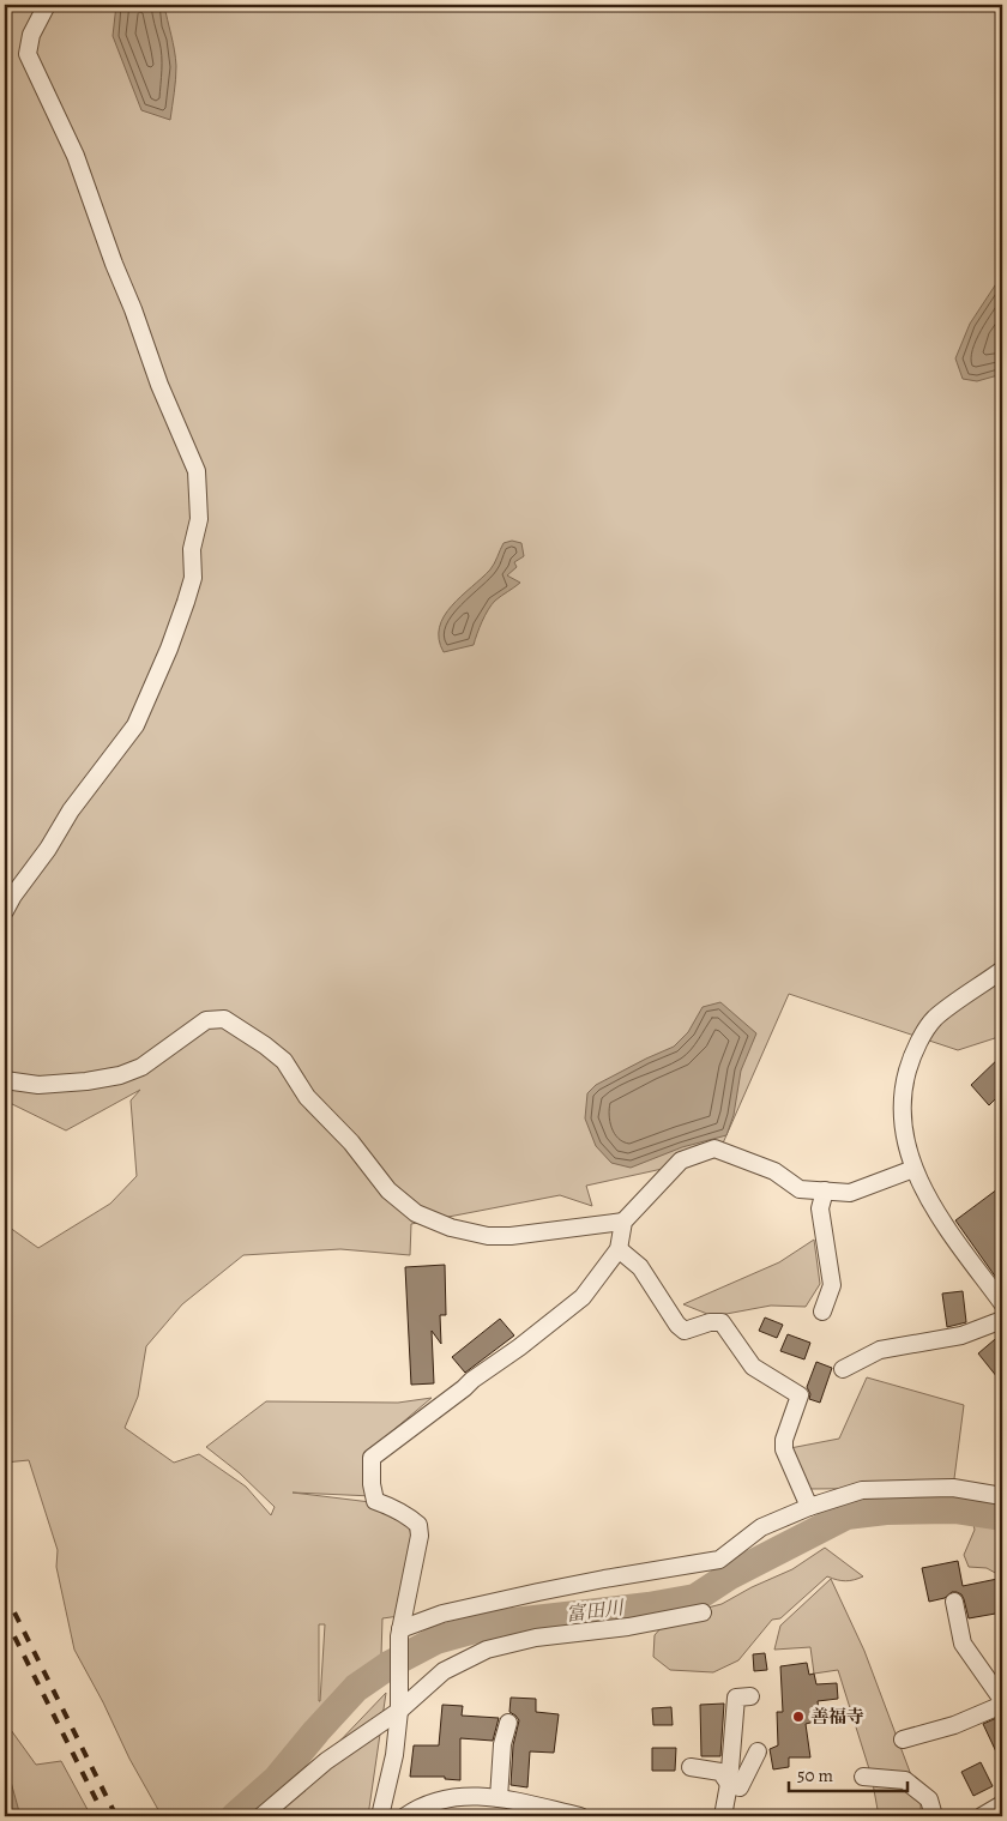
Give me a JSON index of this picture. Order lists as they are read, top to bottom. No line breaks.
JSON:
{"water":["富田川"],"places":["善福寺"],"scale_bar":"50 m"}
